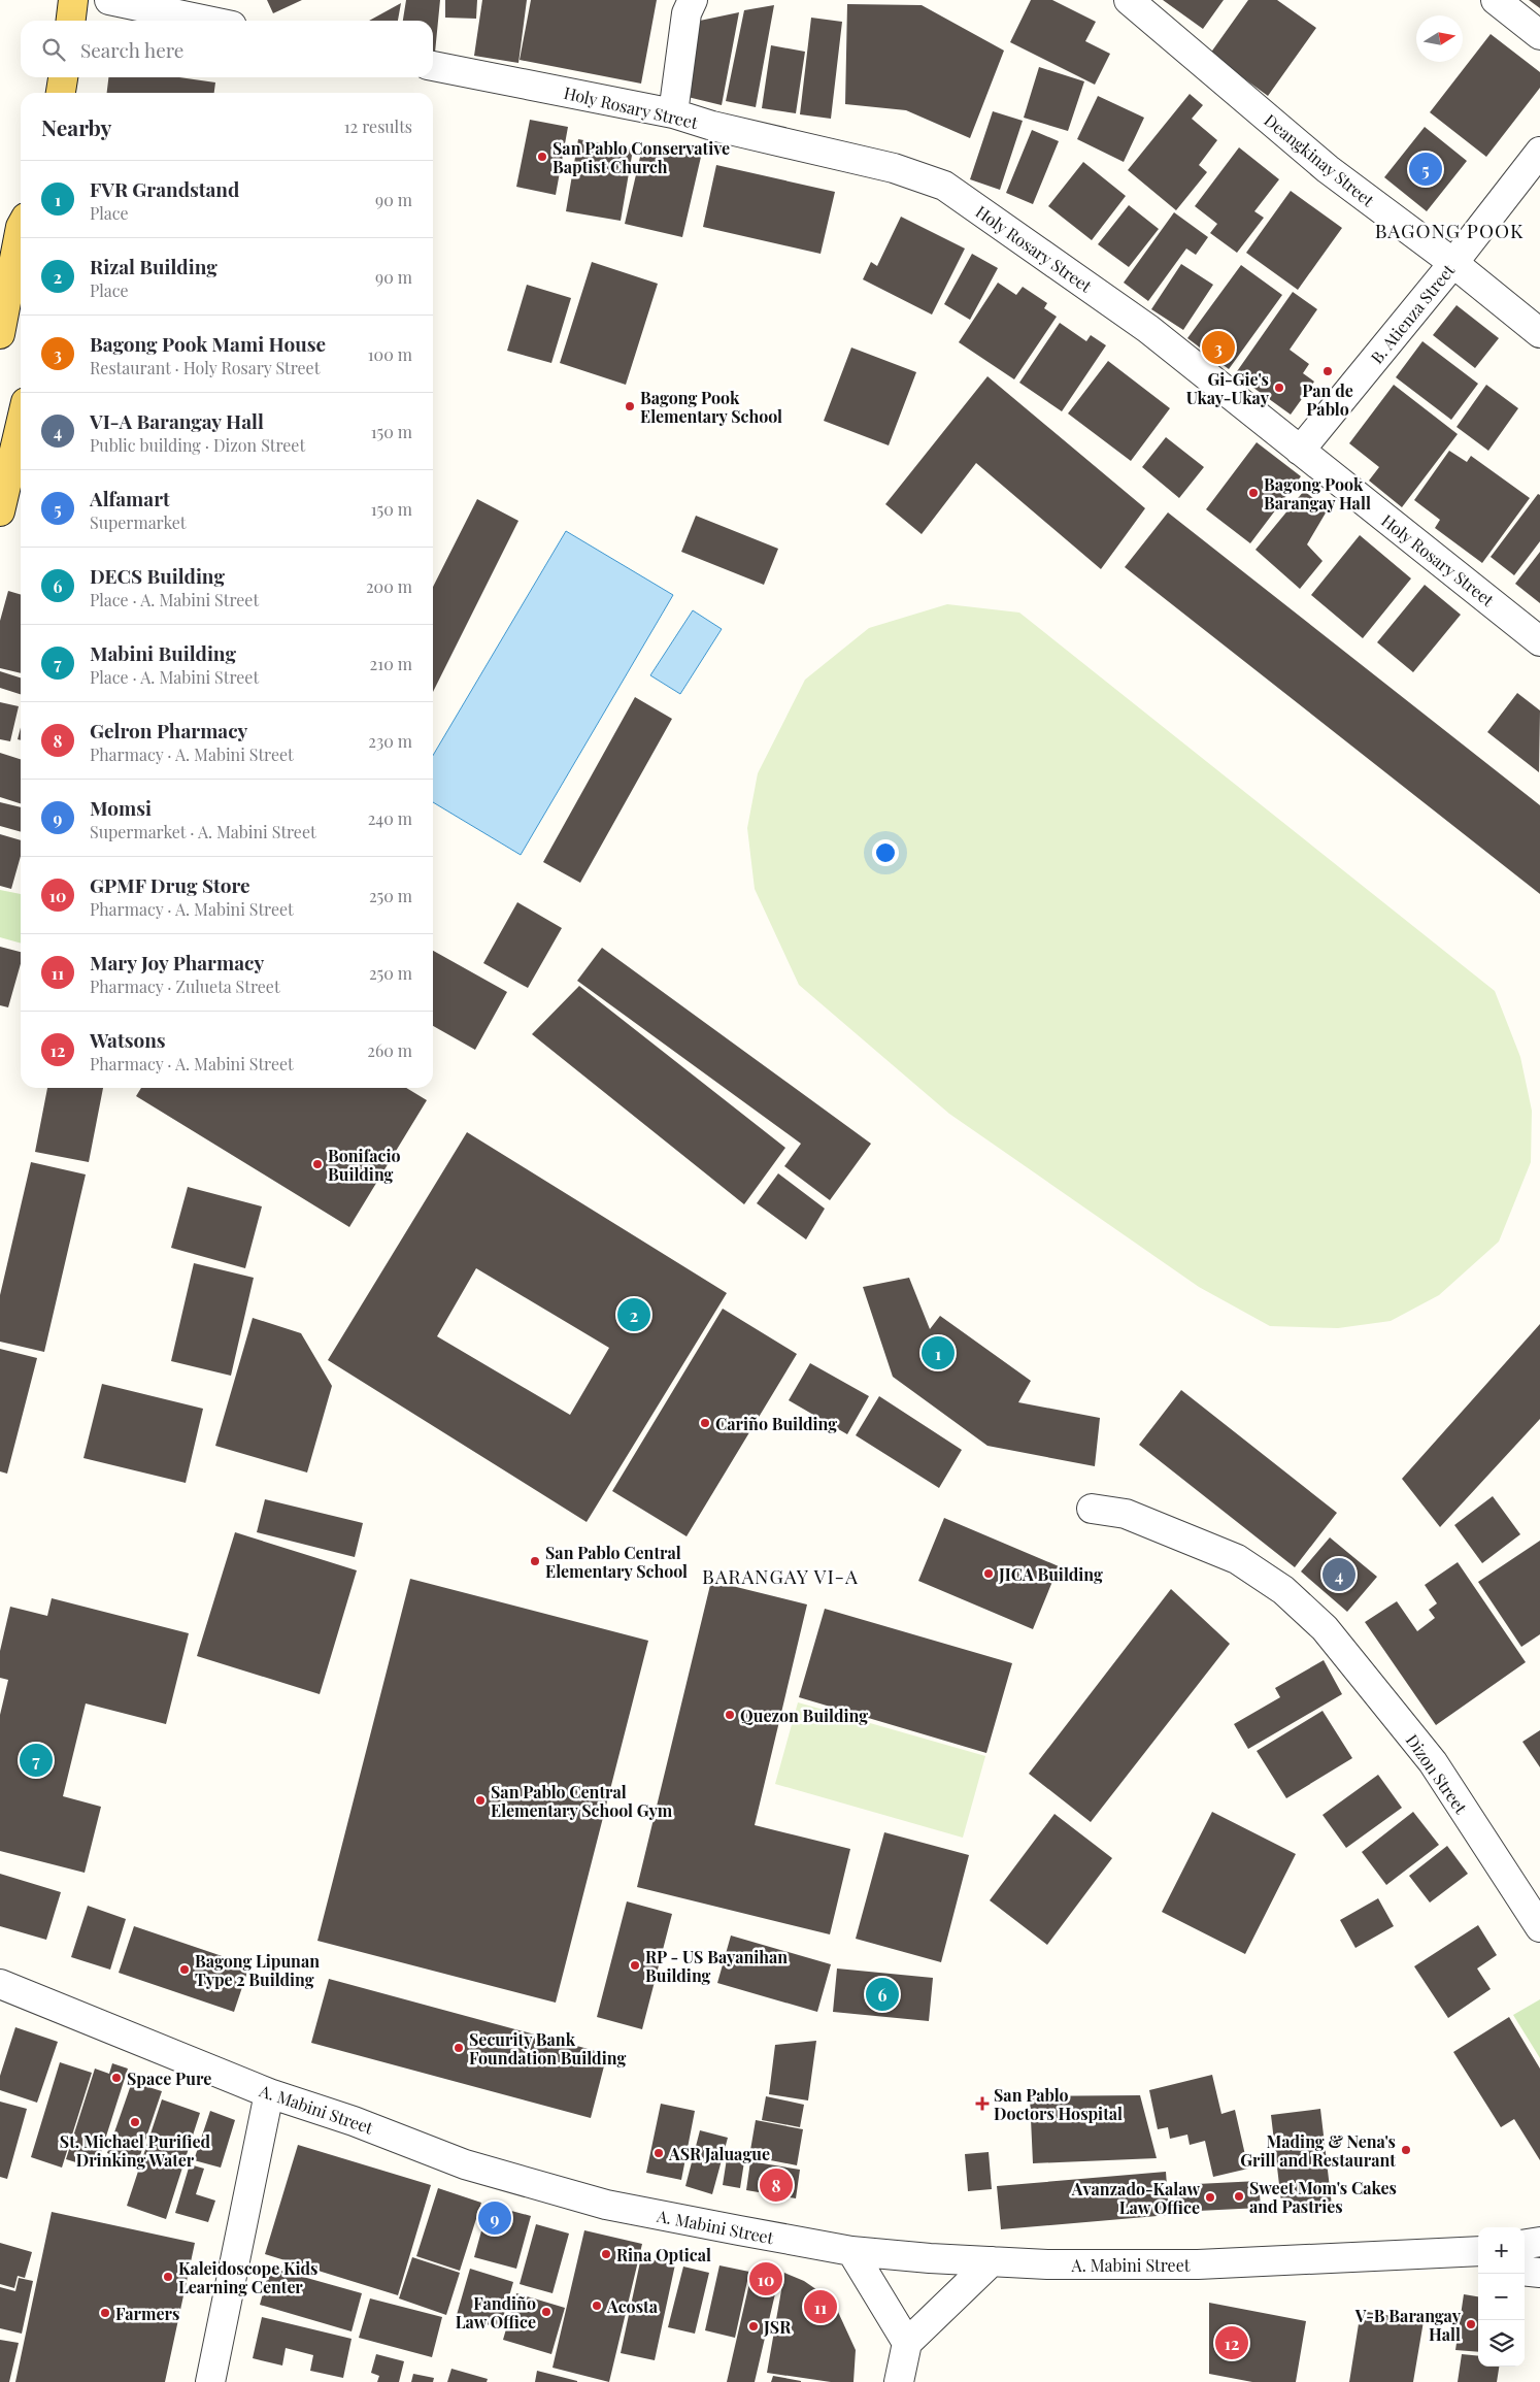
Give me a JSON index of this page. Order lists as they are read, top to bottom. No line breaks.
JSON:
{"streets":{"street":["Holy Rosary Street","Deangkinay Street","B. Atienza Street","Dizon Street","A. Mabini Street"]},"crossings":[["Holy Rosary Street","B. Atienza Street"],["Deangkinay Street","B. Atienza Street"]],"districts":["BAGONG POOK","BARANGAY VI-A"],"places":{"other":["San Pablo Conservative Baptist Church","Pan de Pablo","Gi-Gie's Ukay-Ukay","Bagong Pook Elementary School","Bagong Pook Barangay Hall","Bonifacio Building","Cariño Building","San Pablo Central Elementary School","JICA Building","Quezon Building","San Pablo Central Elementary School Gym","RP - US Bayanihan Building","Bagong Lipunan Type 2 Building","Security Bank Foundation Building","Space Pure","St. Michael Purified Drinking Water","Mading & Nena's Grill and Restaurant","ASR Jaluague","Sweet Mom's Cakes and Pastries","Avanzado-Kalaw Law Office","Rina Optical","Kaleidoscope Kids Learning Center","Acosta","Fandiño Law Office","Farmers","V-B Barangay Hall","JSR"],"health":["San Pablo Doctors Hospital"]},"north":"right","page":{"search":"Search here","heading":["Nearby","12 results"],"pins":["5","3","2","1","4","7","6","8","9","10","11","12"],"list":[{"mark":"1","name":"FVR Grandstand","note":"Place","value":"90 m"},{"mark":"2","name":"Rizal Building","note":"Place","value":"90 m"},{"mark":"3","name":"Bagong Pook Mami House","note":"Restaurant · Holy Rosary Street","value":"100 m"},{"mark":"4","name":"VI-A Barangay Hall","note":"Public building · Dizon Street","value":"150 m"},{"mark":"5","name":"Alfamart","note":"Supermarket","value":"150 m"},{"mark":"6","name":"DECS Building","note":"Place · A. Mabini Street","value":"200 m"},{"mark":"7","name":"Mabini Building","note":"Place · A. Mabini Street","value":"210 m"},{"mark":"8","name":"Gelron Pharmacy","note":"Pharmacy · A. Mabini Street","value":"230 m"},{"mark":"9","name":"Momsi","note":"Supermarket · A. Mabini Street","value":"240 m"},{"mark":"10","name":"GPMF Drug Store","note":"Pharmacy · A. Mabini Street","value":"250 m"},{"mark":"11","name":"Mary Joy Pharmacy","note":"Pharmacy · Zulueta Street","value":"250 m"},{"mark":"12","name":"Watsons","note":"Pharmacy · A. Mabini Street","value":"260 m"}],"map_buttons":["+","−"]}}
